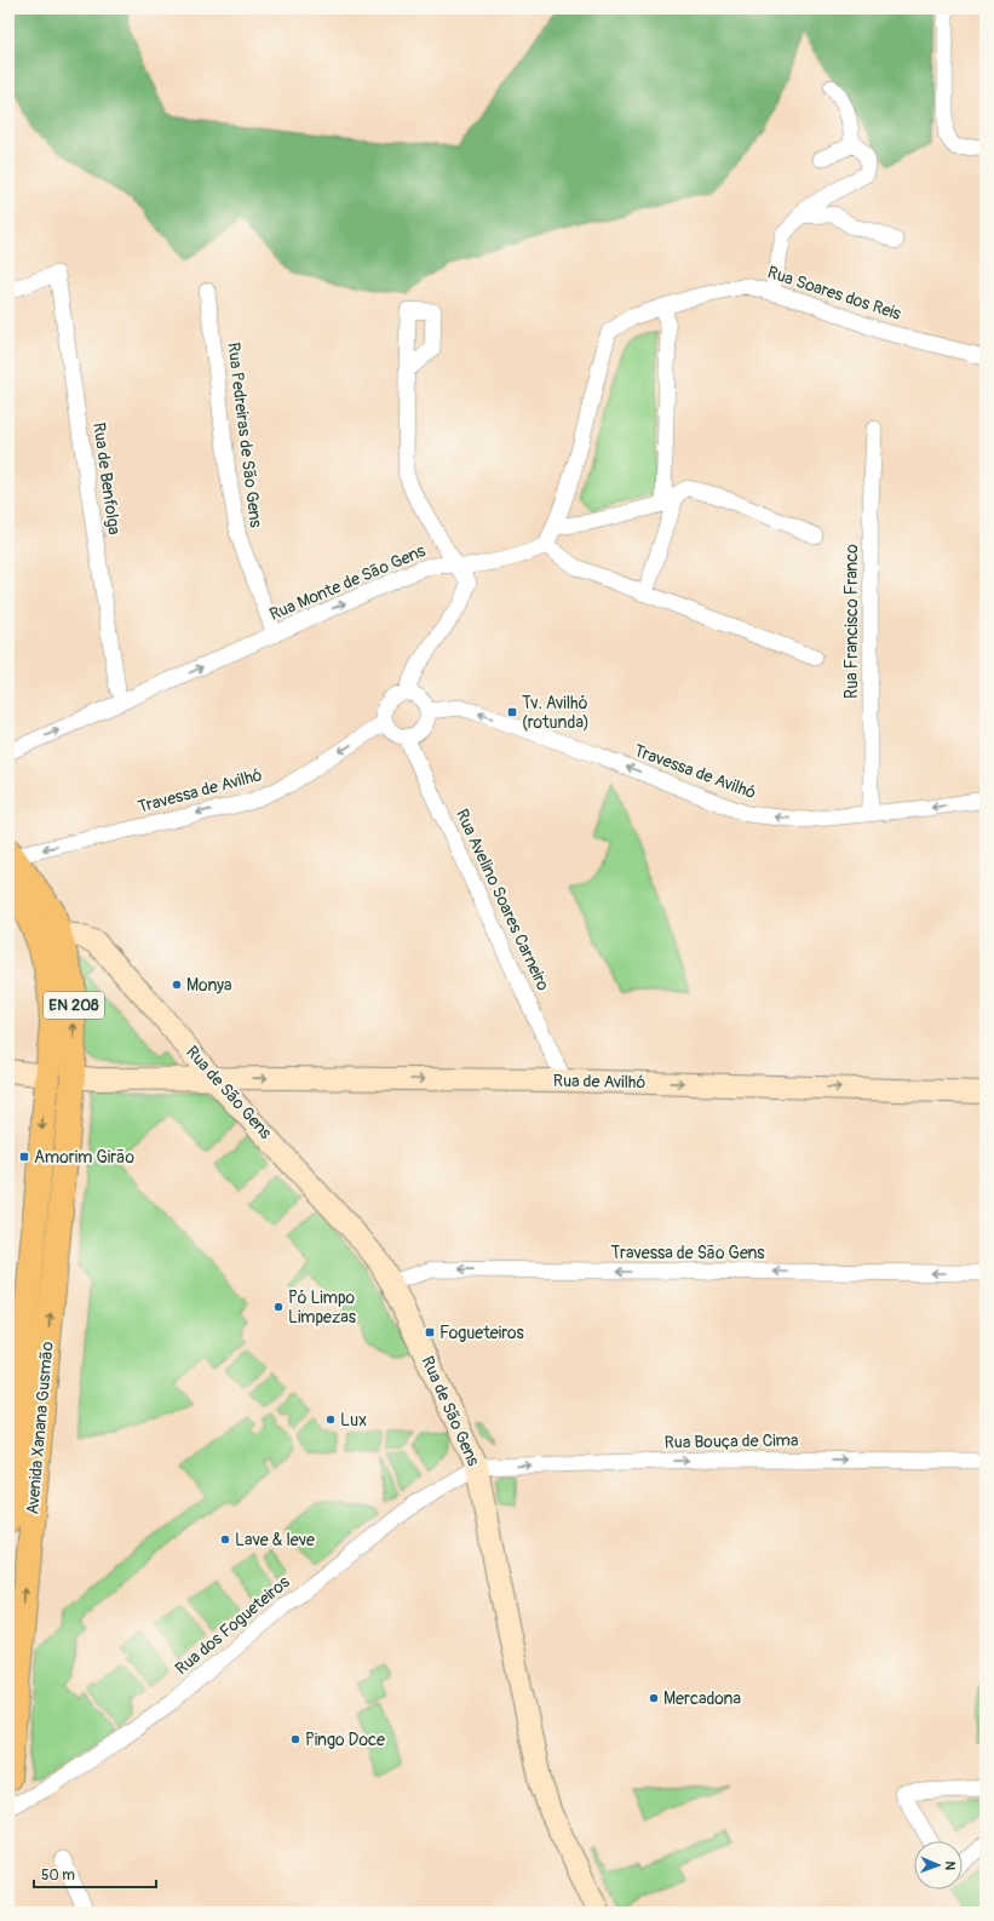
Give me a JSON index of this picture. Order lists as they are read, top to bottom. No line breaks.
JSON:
{"streets":{"main road":["EN 208","Rua de Avilhó","Rua de São Gens","Avenida Xanana Gusmão"],"street":["Rua Soares dos Reis","Rua Pedreiras de São Gens","Rua de Benfolga","Rua Monte de São Gens","Rua Francisco Franco","Travessa de Avilhó","Rua Avelino Soares Carneiro","Travessa de São Gens","Rua Bouça de Cima","Rua dos Fogueteiros"]},"crossings":[["Rua Soares dos Reis","Rua Monte de São Gens"],["Rua Pedreiras de São Gens","Rua Monte de São Gens"],["Rua Francisco Franco","Travessa de Avilhó"],["Travessa de Avilhó","Rua Avelino Soares Carneiro"],["Travessa de Avilhó","EN 208"],["Rua Avelino Soares Carneiro","Rua de Avilhó"],["EN 208","Rua de São Gens"],["EN 208","Avenida Xanana Gusmão"],["Rua de Avilhó","Rua de São Gens"],["Rua de Avilhó","Avenida Xanana Gusmão"],["Rua de São Gens","Travessa de São Gens"],["Rua de São Gens","Avenida Xanana Gusmão"],["Rua de São Gens","Rua Bouça de Cima"],["Rua de São Gens","Rua dos Fogueteiros"],["Rua Bouça de Cima","Rua dos Fogueteiros"]],"one_way":["Rua Monte de São Gens","Travessa de Avilhó","Rua de Avilhó","Travessa de São Gens","Rua Bouça de Cima"],"places":{"transit":["Tv. Avilhó (rotunda)","Amorim Girão","Fogueteiros"],"other":["Monya","Pó Limpo Limpezas","Lux","Lave & leve","Mercadona","Pingo Doce"]},"scale_bar":"50 m","north":"right"}
